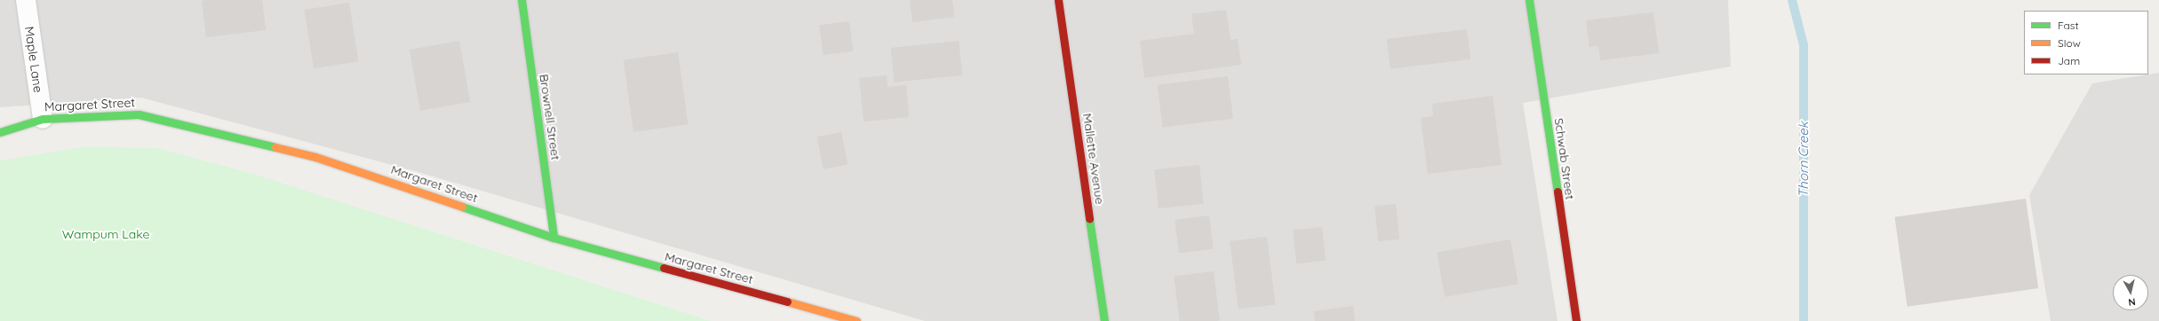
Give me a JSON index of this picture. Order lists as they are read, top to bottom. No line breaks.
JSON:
{"streets":{"street":["Maple Lane","Margaret Street","Brownell Street","Mallette Avenue","Schwab Street"]},"crossings":[["Maple Lane","Margaret Street"],["Margaret Street","Brownell Street"]],"water":["Thorn Creek"],"parks":["Wampum Lake"],"legend":["Fast","Slow","Jam"],"north":"bottom"}
